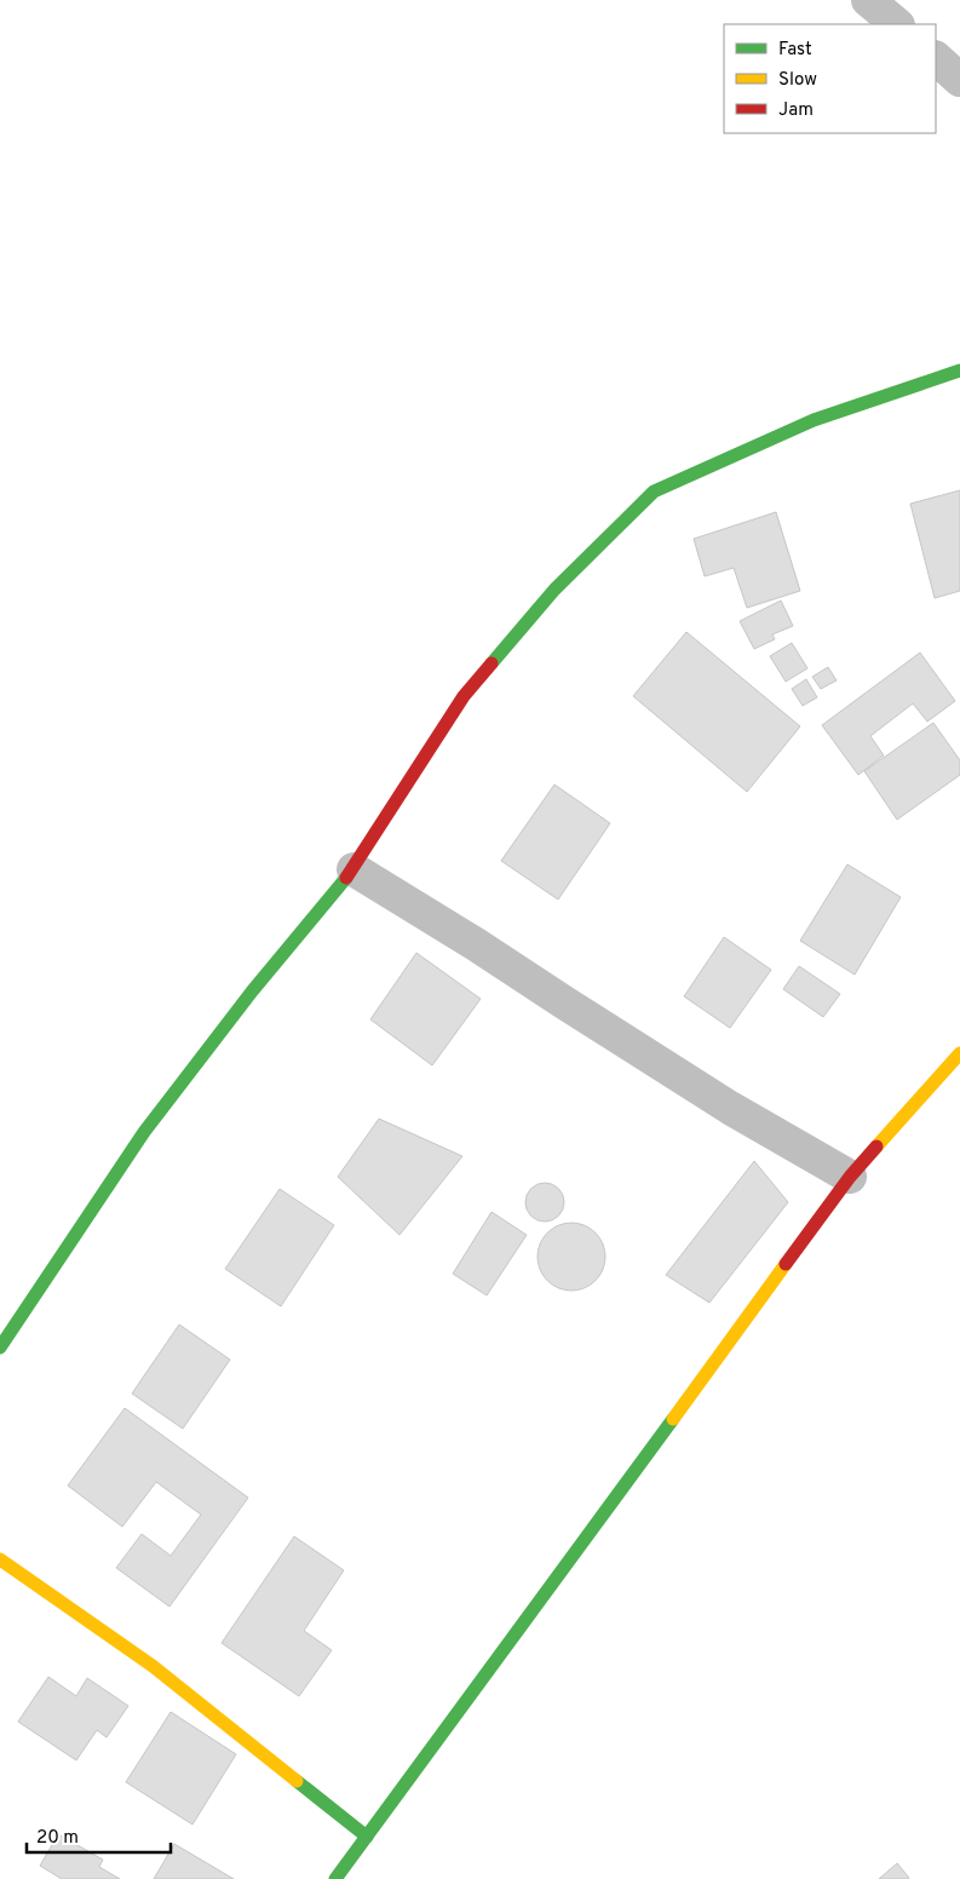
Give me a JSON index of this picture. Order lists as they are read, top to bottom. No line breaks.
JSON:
{"legend":["Fast","Slow","Jam"],"scale_bar":"20 m"}
